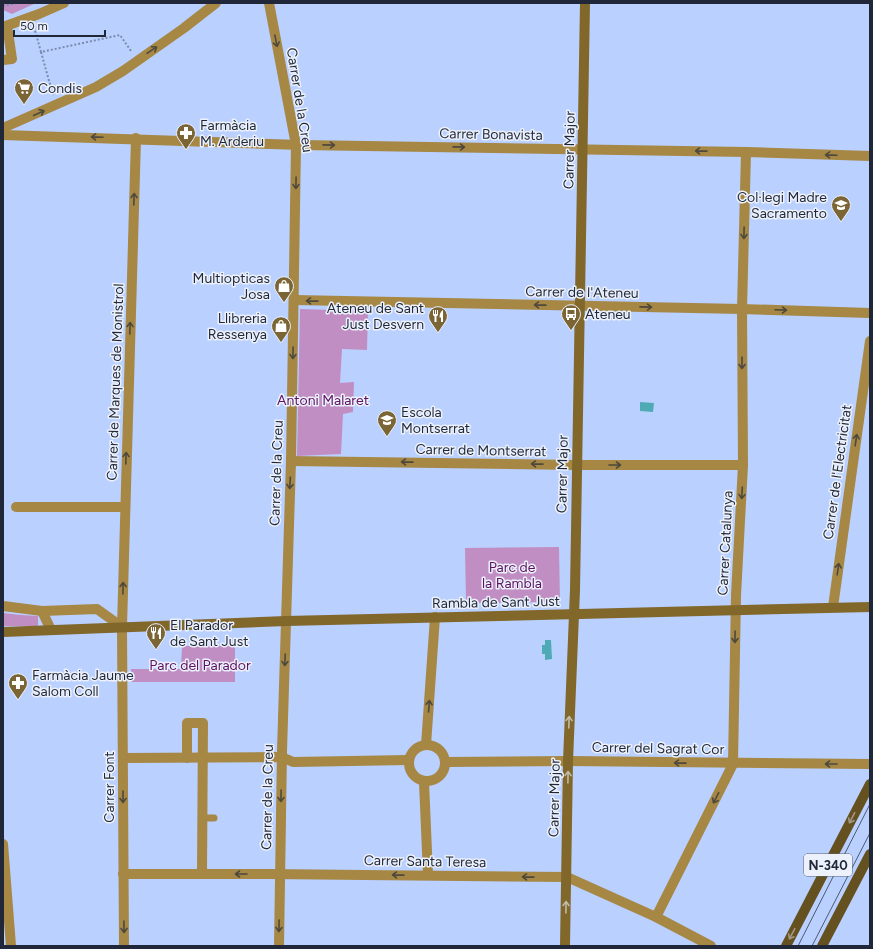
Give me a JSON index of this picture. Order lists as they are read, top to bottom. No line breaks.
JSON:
{"streets":{"main road":["N-340"],"street":["Carrer de la Creu","Carrer Bonavista","Carrer Major","Carrer de l'Ateneu","Carrer de Marques de Monistrol","Carrer de Montserrat","Carrer de l'Electricitat","Carrer Catalunya","Rambla de Sant Just","Carrer del Sagrat Cor","Carrer Font","Carrer Santa Teresa"]},"crossings":[["Carrer de la Creu","Carrer Bonavista"],["Carrer de la Creu","Carrer de l'Ateneu"],["Carrer de la Creu","Carrer de Montserrat"],["Carrer de la Creu","Rambla de Sant Just"],["Carrer de la Creu","Carrer Santa Teresa"],["Carrer Bonavista","Carrer Major"],["Carrer Bonavista","Carrer de Marques de Monistrol"],["Carrer Bonavista","Carrer Catalunya"],["Carrer Major","Carrer de l'Ateneu"],["Carrer Major","Carrer de Montserrat"],["Carrer Major","Rambla de Sant Just"],["Carrer Major","Carrer del Sagrat Cor"],["Carrer Major","Carrer Santa Teresa"],["Carrer de l'Ateneu","Carrer Catalunya"],["Carrer de Marques de Monistrol","Rambla de Sant Just"],["Carrer de Marques de Monistrol","Carrer Font"],["Carrer de Montserrat","Carrer Catalunya"],["Carrer de l'Electricitat","Rambla de Sant Just"],["Carrer Catalunya","Rambla de Sant Just"],["Carrer Catalunya","Carrer del Sagrat Cor"],["Carrer Catalunya","Carrer Santa Teresa"],["Rambla de Sant Just","Carrer Font"],["Carrer Font","Carrer Santa Teresa"]],"one_way":["Carrer de la Creu","Carrer Major","Carrer de Marques de Monistrol","Carrer de l'Electricitat","Carrer Catalunya","Carrer del Sagrat Cor","Carrer Santa Teresa"],"parks":["Antoni Malaret","Parc de la Rambla","Parc del Parador"],"places":{"supermarket":["Condis"],"pharmacy":["Farmàcia M. Arderiu","Farmàcia Jaume Salom Coll"],"school or university":["Col·legi Madre Sacramento","Escola Montserrat"],"shop":["Multiopticas Josa","Llibreria Ressenya"],"bus stop":["Ateneu"],"restaurant":["Ateneu de Sant Just Desvern","El Parador de Sant Just"]},"scale_bar":"50 m"}
